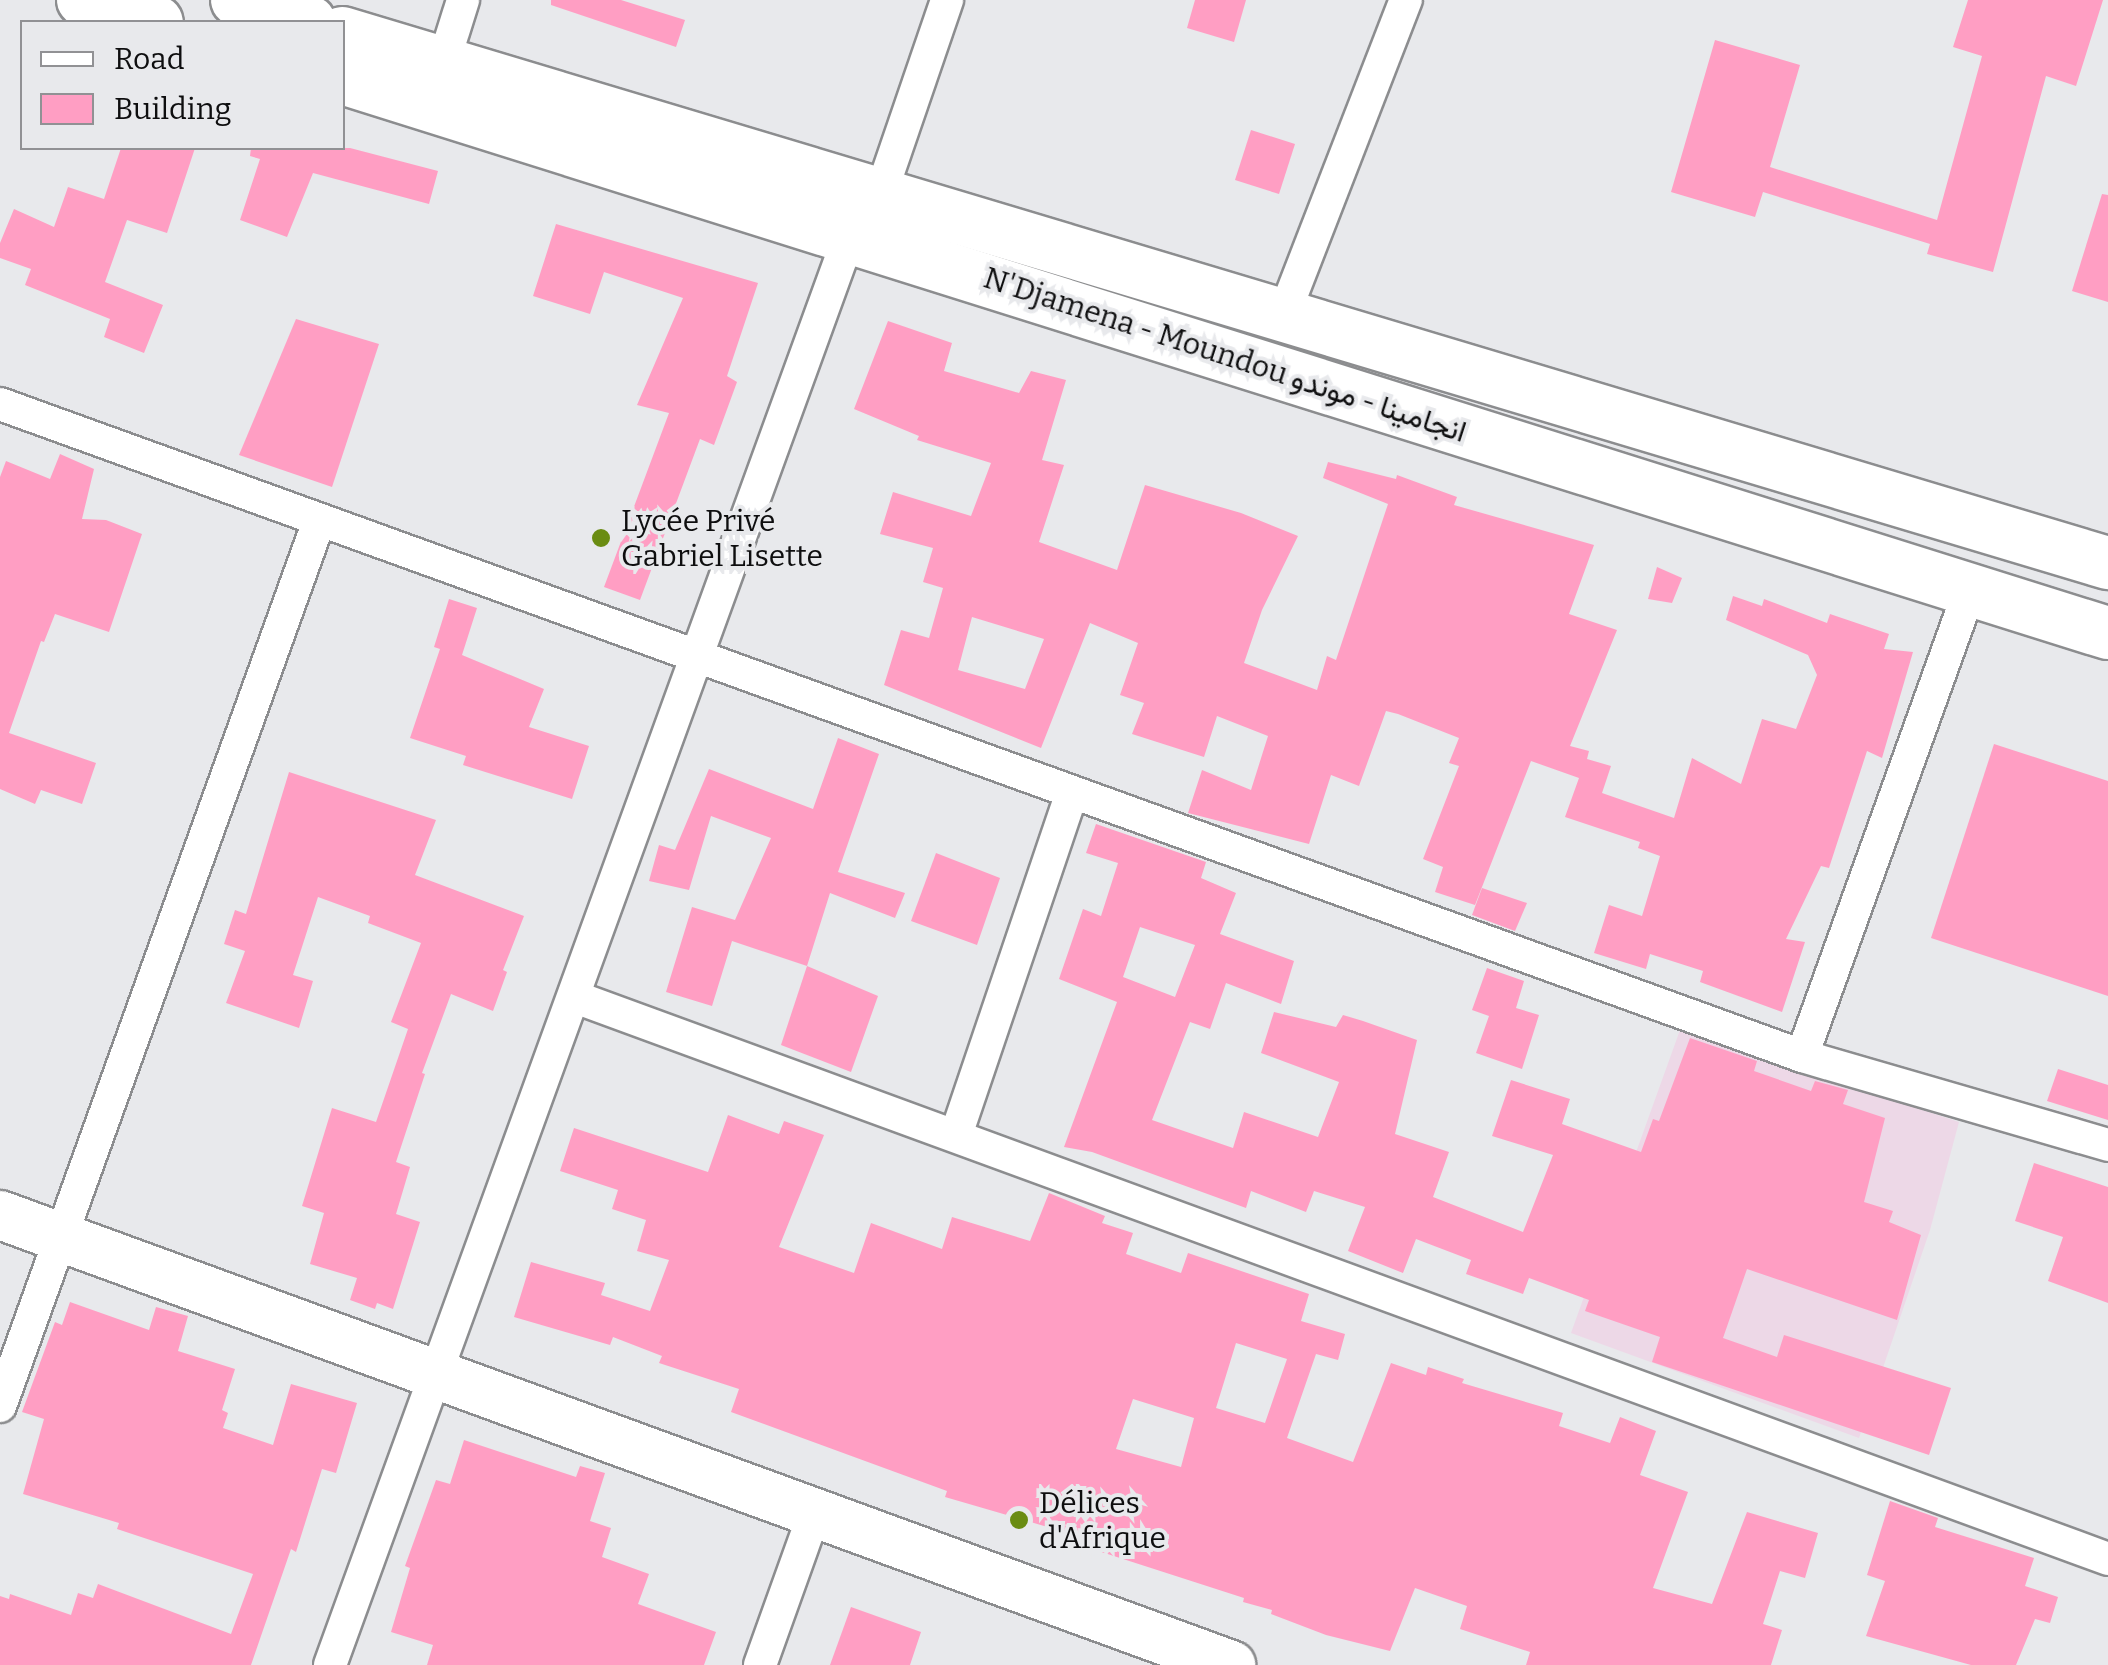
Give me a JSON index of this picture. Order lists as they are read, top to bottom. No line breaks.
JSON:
{"streets":{"main road":["N'Djamena - Moundou انجامينا - موندو"]},"places":["Lycée Privé Gabriel Lisette","Délices d'Afrique"],"legend":["Road","Building"]}
